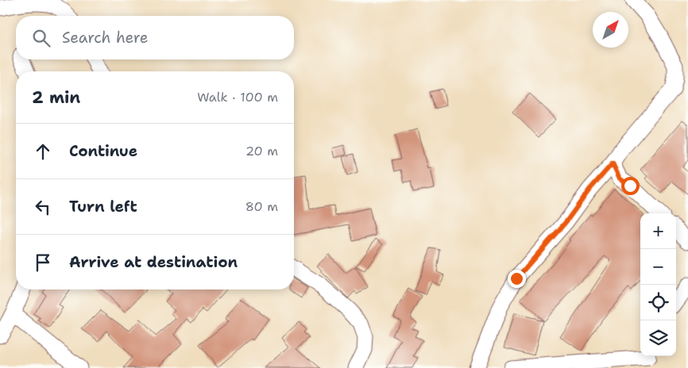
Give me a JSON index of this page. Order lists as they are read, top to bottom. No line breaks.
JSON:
{"north":"top right","page":{"search":"Search here","heading":["2 min","Walk · 100 m"],"list":[["Continue","20 m"],["Turn left","80 m"],"Arrive at destination"],"map_buttons":["+","−"]}}
